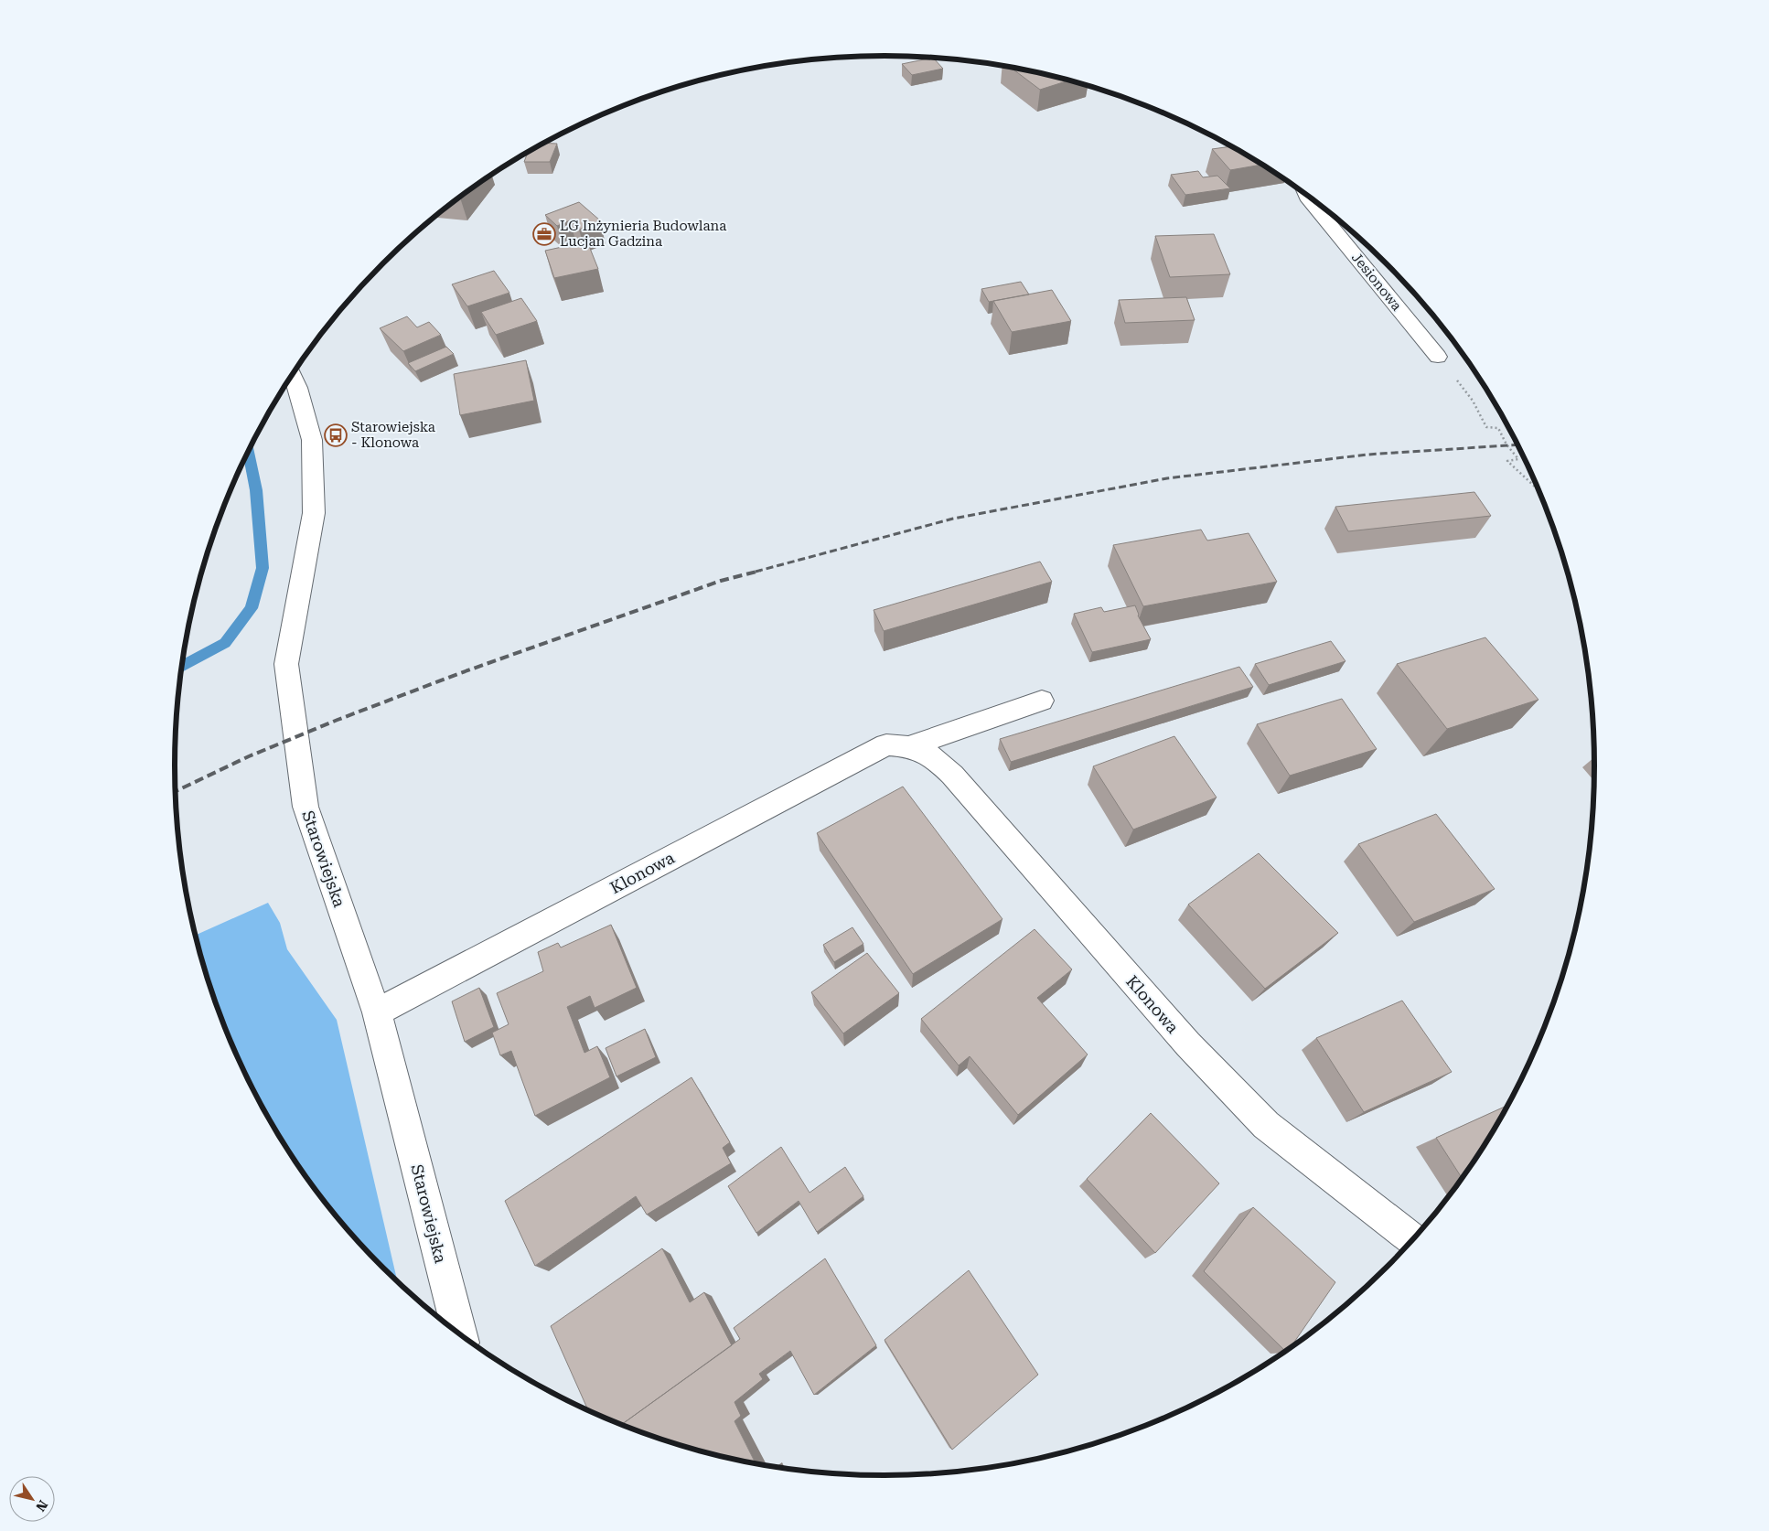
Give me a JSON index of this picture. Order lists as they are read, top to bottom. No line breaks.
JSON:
{"streets":{"street":["Jesionowa","Starowiejska","Klonowa"]},"crossings":[["Starowiejska","Klonowa"]],"places":{"office":["LG Inżynieria Budowlana Lucjan Gadzina"],"bus stop":["Starowiejska - Klonowa"]},"north":"bottom right"}
